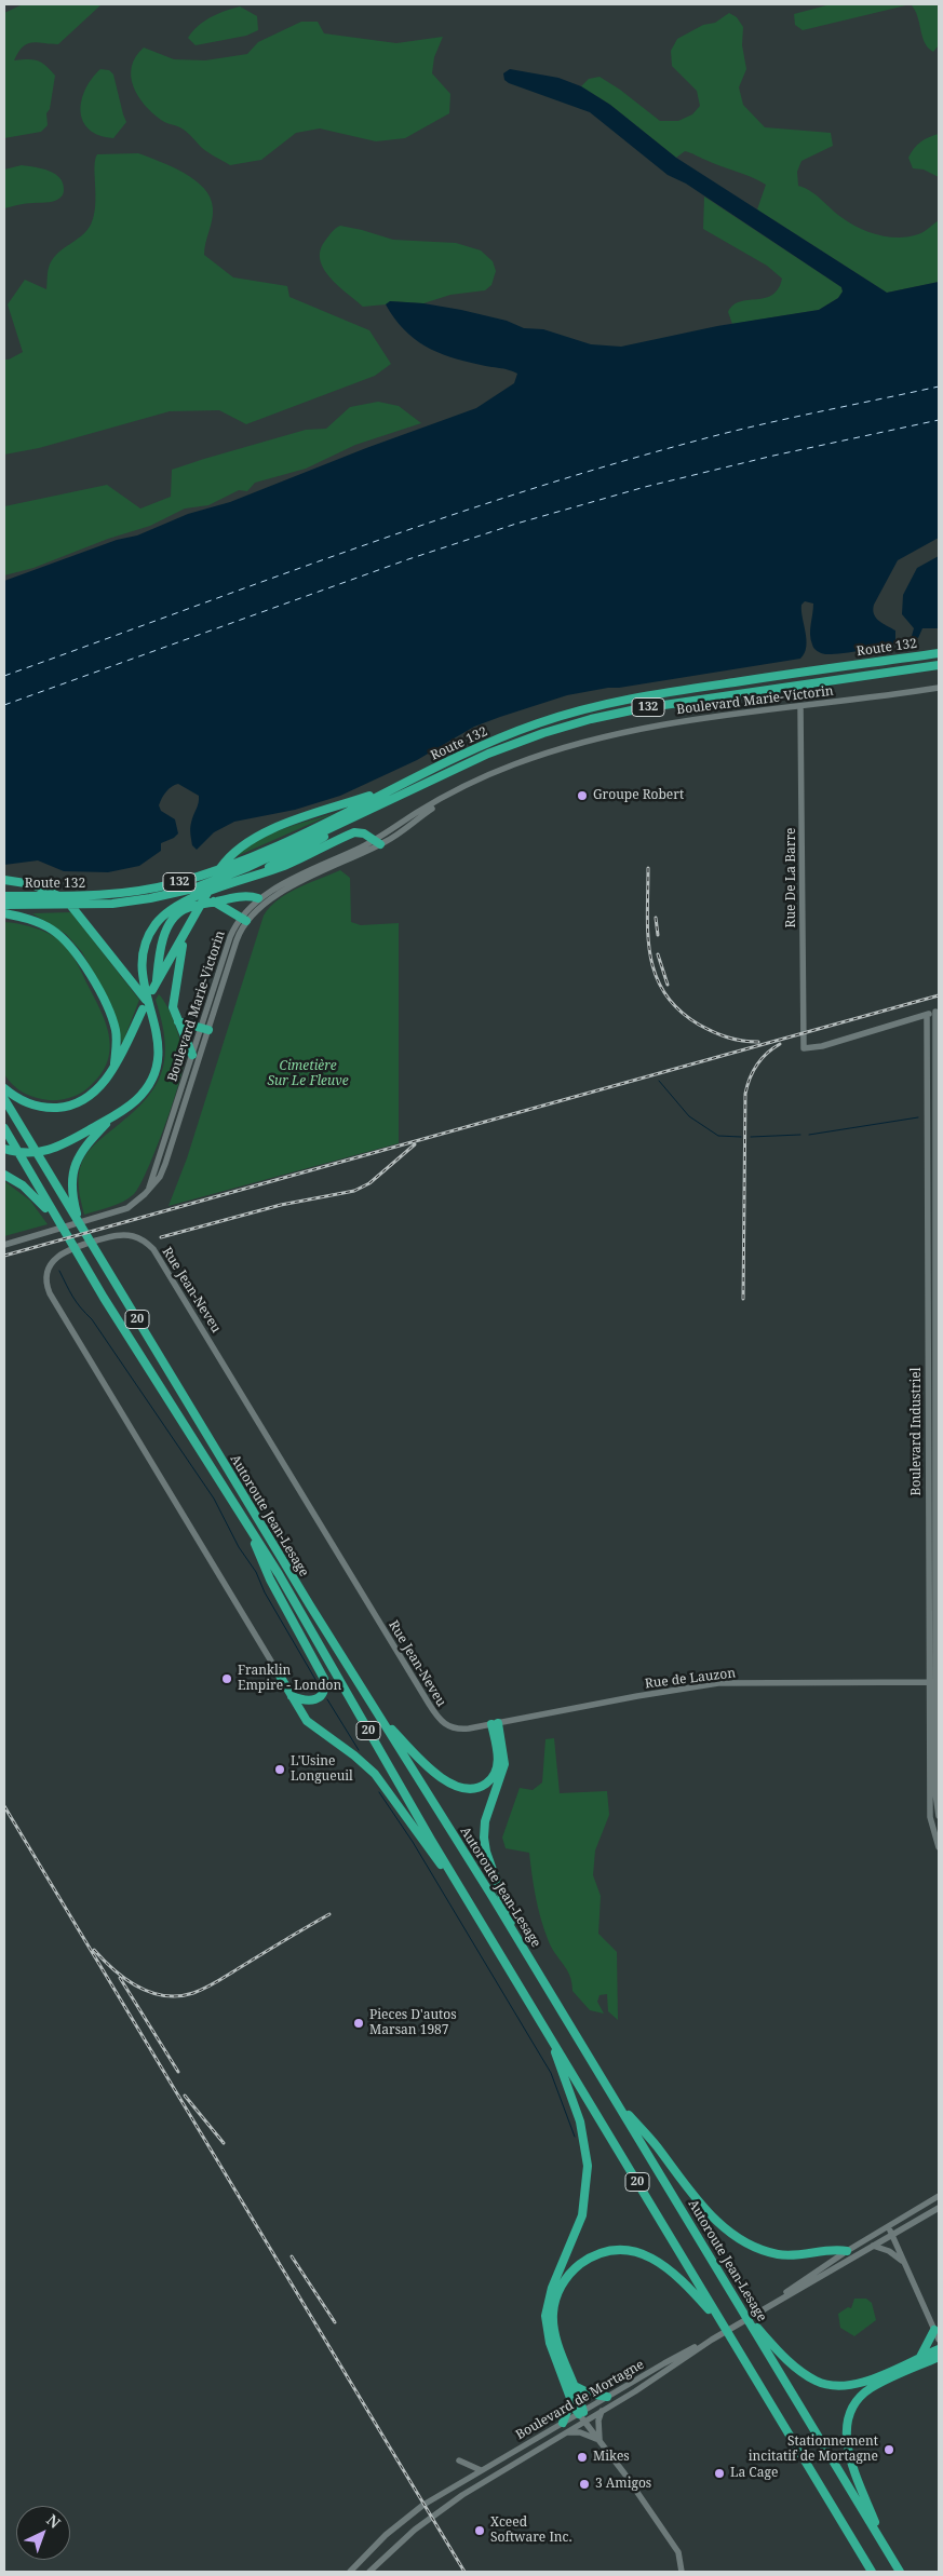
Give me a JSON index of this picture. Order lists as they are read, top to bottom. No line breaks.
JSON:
{"streets":{"highway":["Route 132","132","20","Autoroute Jean-Lesage"],"street":["Boulevard Marie-Victorin","Rue De La Barre","Rue Jean-Neveu","Boulevard Industriel","Rue de Lauzon","Boulevard de Mortagne"]},"crossings":[["Boulevard Marie-Victorin","Rue De La Barre"],["Rue De La Barre","Boulevard Industriel"],["Rue Jean-Neveu","Rue de Lauzon"],["Boulevard Industriel","Rue de Lauzon"]],"parks":["Cimetière Sur Le Fleuve"],"places":["Groupe Robert","Franklin Empire - London","L'Usine Longueuil","Pieces D'autos Marsan 1987","Stationnement incitatif de Mortagne","Mikes","La Cage","3 Amigos","Xceed Software Inc."],"north":"top right"}
